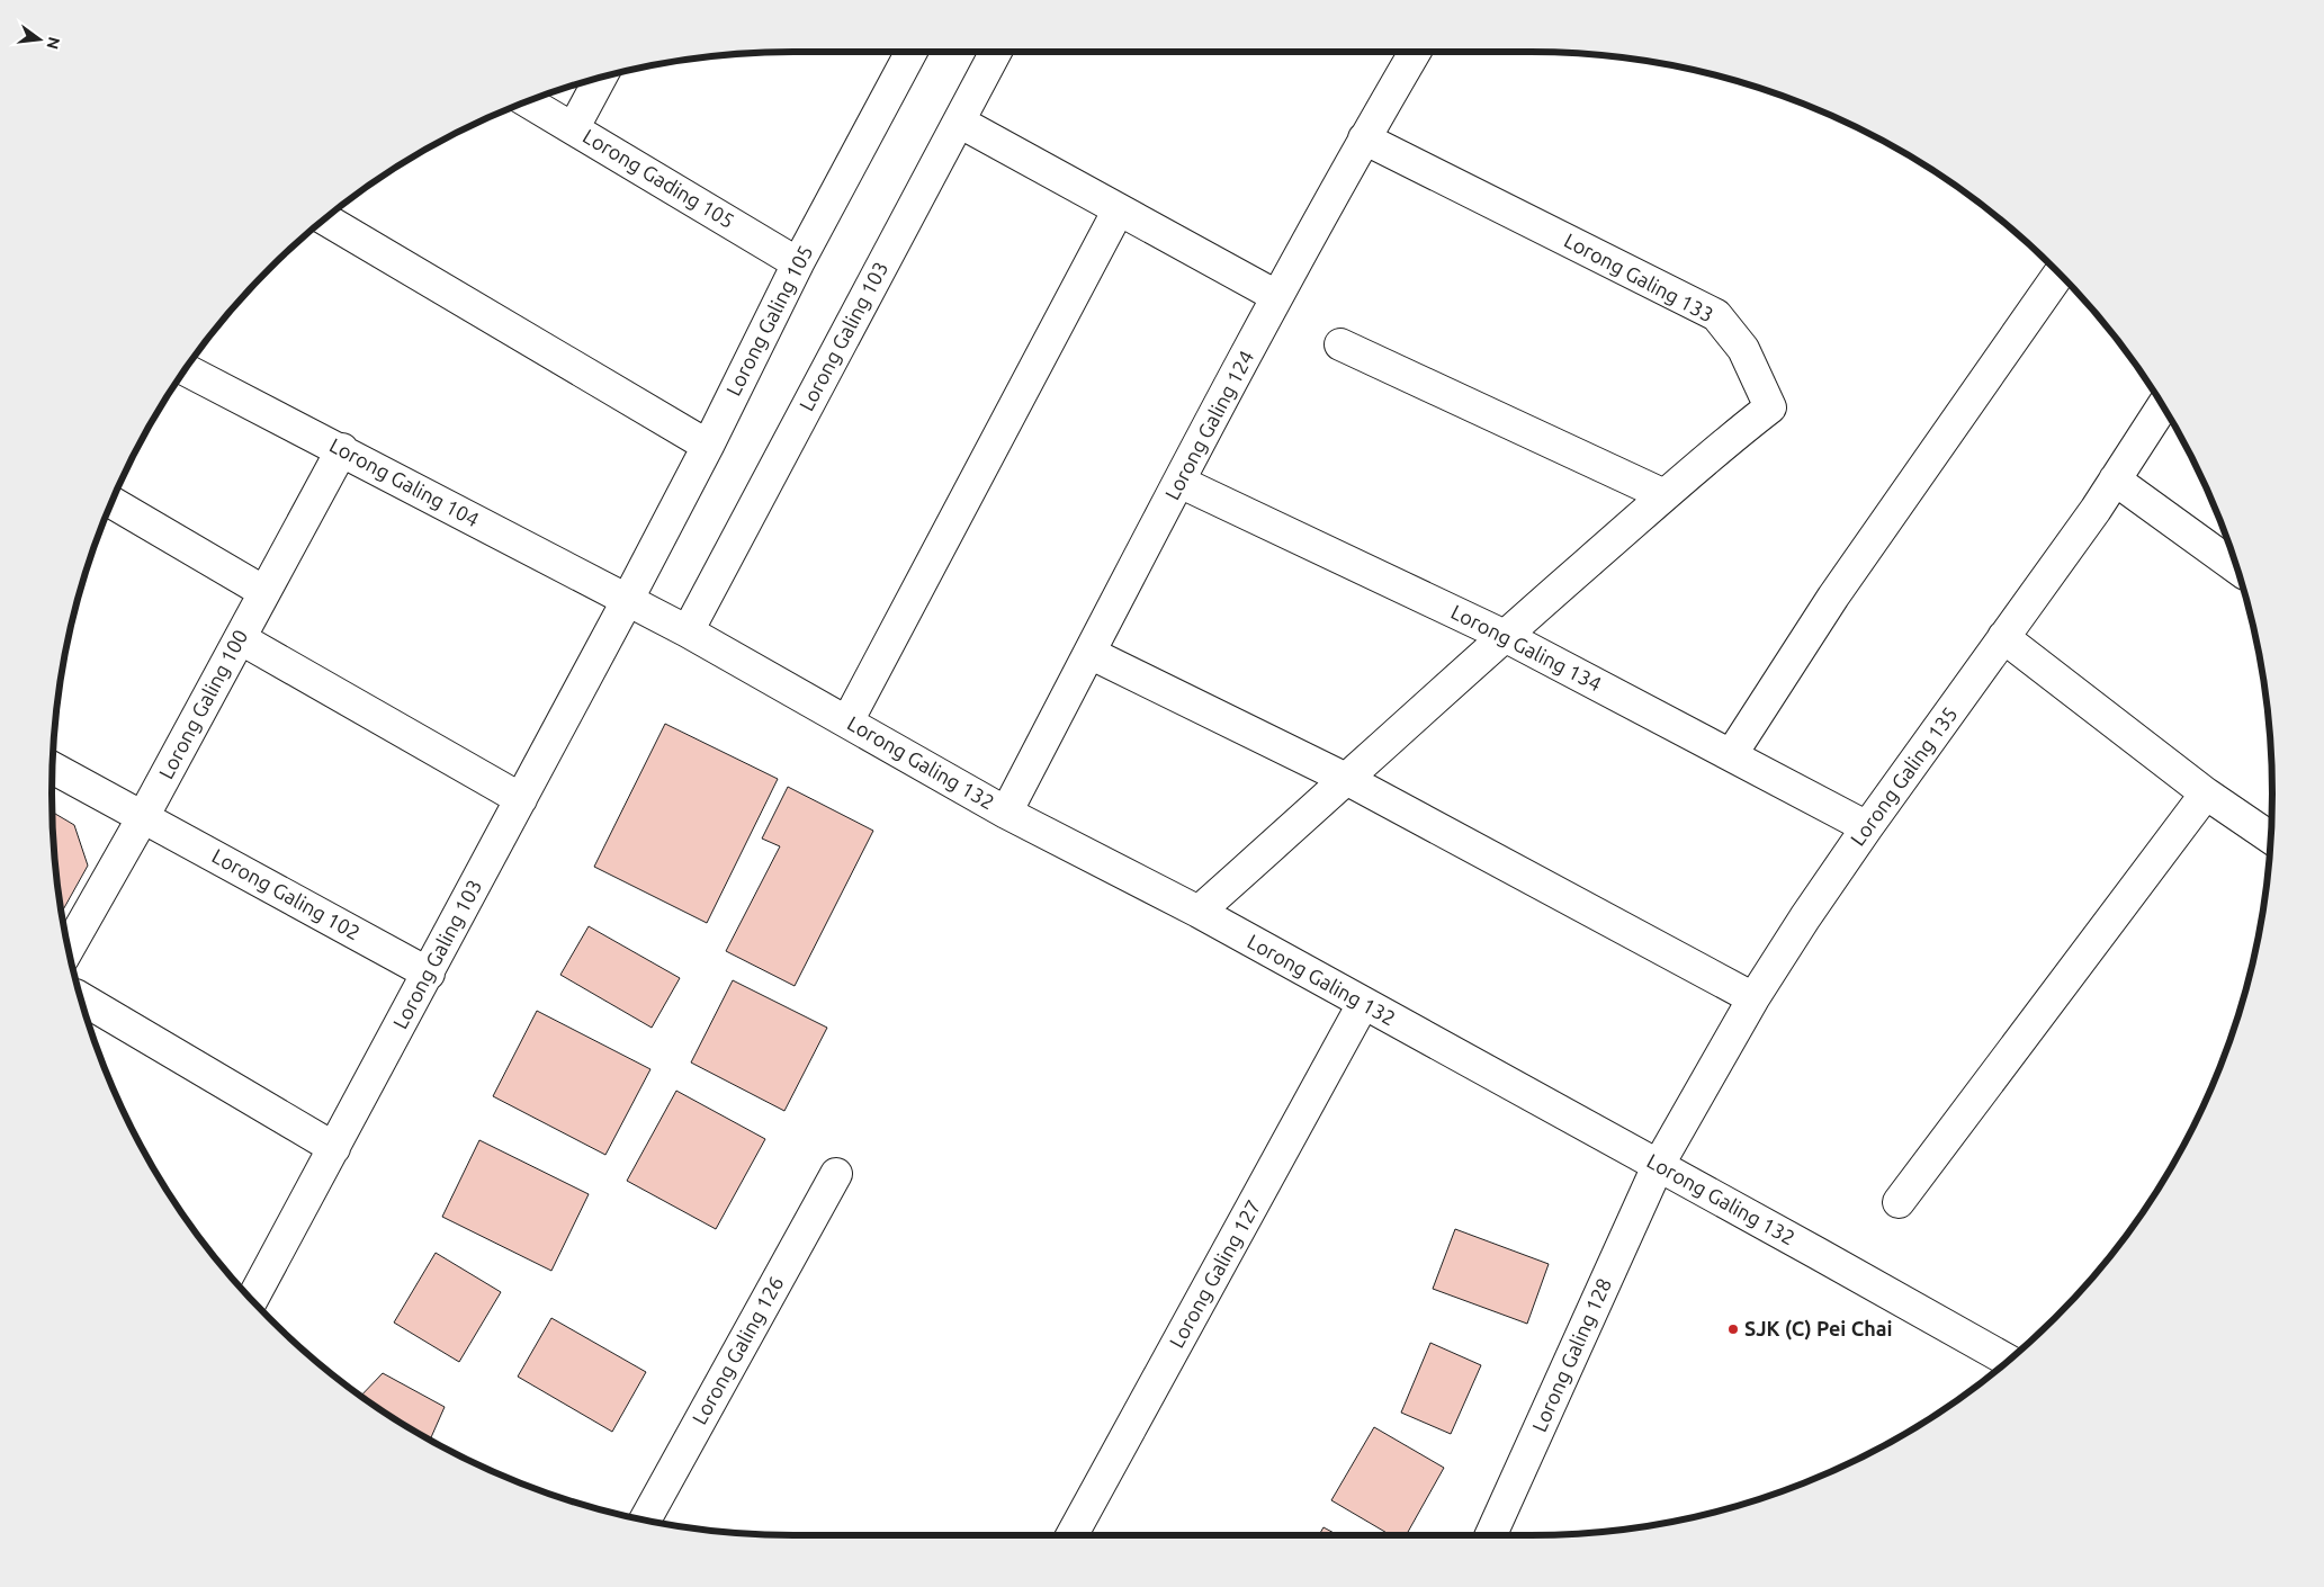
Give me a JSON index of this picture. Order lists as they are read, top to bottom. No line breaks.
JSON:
{"streets":{"street":["Lorong Gading 105","Lorong Galing 133","Lorong Galing 105","Lorong Galing 103","Lorong Galing 124","Lorong Galing 104","Lorong Galing 134","Lorong Galing 100","Lorong Galing 132","Lorong Galing 135","Lorong Galing 102","Lorong Galing 127","Lorong Galing 126","Lorong Galing 128"]},"crossings":[["Lorong Gading 105","Lorong Galing 105"],["Lorong Galing 133","Lorong Galing 124"],["Lorong Galing 133","Lorong Galing 134"],["Lorong Galing 133","Lorong Galing 132"],["Lorong Galing 105","Lorong Galing 103"],["Lorong Galing 105","Lorong Galing 104"],["Lorong Galing 105","Lorong Galing 132"],["Lorong Galing 103","Lorong Galing 104"],["Lorong Galing 103","Lorong Galing 132"],["Lorong Galing 103","Lorong Galing 102"],["Lorong Galing 124","Lorong Galing 134"],["Lorong Galing 124","Lorong Galing 132"],["Lorong Galing 104","Lorong Galing 100"],["Lorong Galing 104","Lorong Galing 132"],["Lorong Galing 134","Lorong Galing 135"],["Lorong Galing 100","Lorong Galing 102"],["Lorong Galing 132","Lorong Galing 135"],["Lorong Galing 132","Lorong Galing 127"],["Lorong Galing 132","Lorong Galing 128"],["Lorong Galing 135","Lorong Galing 128"]],"places":["SJK (C) Pei Chai"],"north":"right"}
